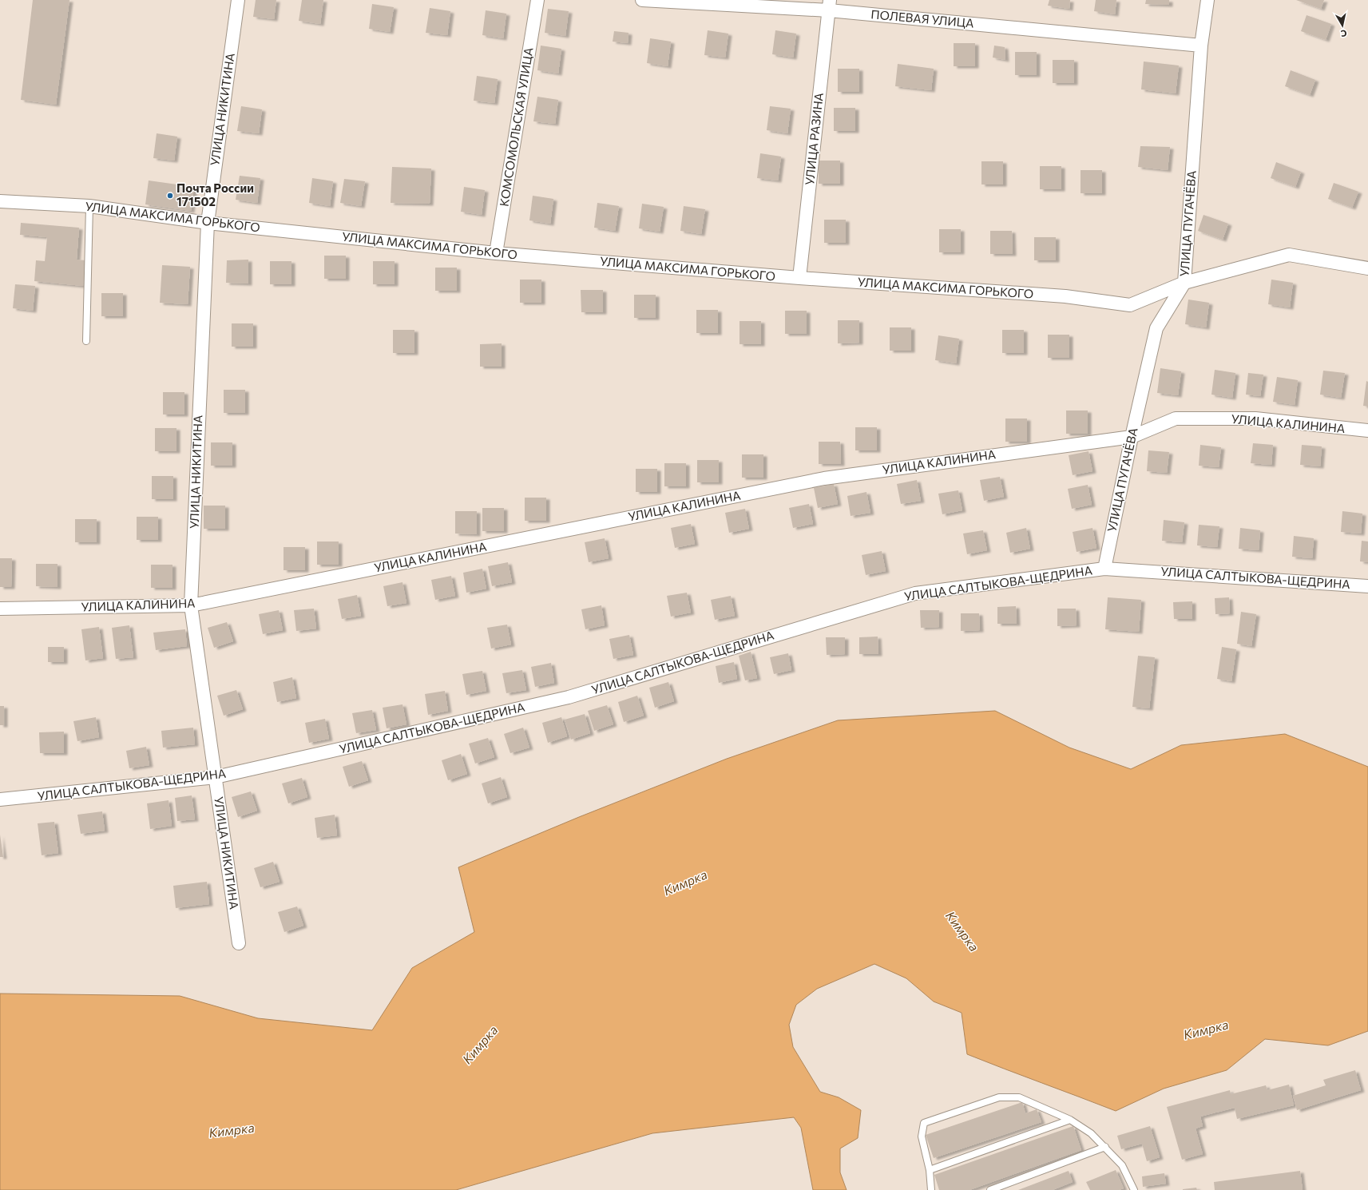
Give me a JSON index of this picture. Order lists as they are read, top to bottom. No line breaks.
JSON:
{"streets":{"street":["ПОЛЕВАЯ УЛИЦА","УЛИЦА НИКИТИНА","КОМСОМОЛЬСКАЯ УЛИЦА","УЛИЦА РАЗИНА","УЛИЦА МАКСИМА ГОРЬКОГО","УЛИЦА ПУГАЧЁВА","УЛИЦА КАЛИНИНА","УЛИЦА САЛТЫКОВА-ЩЕДРИНА"]},"crossings":[["ПОЛЕВАЯ УЛИЦА","УЛИЦА РАЗИНА"],["ПОЛЕВАЯ УЛИЦА","УЛИЦА ПУГАЧЁВА"],["УЛИЦА НИКИТИНА","УЛИЦА МАКСИМА ГОРЬКОГО"],["УЛИЦА НИКИТИНА","УЛИЦА КАЛИНИНА"],["УЛИЦА НИКИТИНА","УЛИЦА САЛТЫКОВА-ЩЕДРИНА"],["КОМСОМОЛЬСКАЯ УЛИЦА","УЛИЦА МАКСИМА ГОРЬКОГО"],["УЛИЦА РАЗИНА","УЛИЦА МАКСИМА ГОРЬКОГО"],["УЛИЦА МАКСИМА ГОРЬКОГО","УЛИЦА ПУГАЧЁВА"],["УЛИЦА ПУГАЧЁВА","УЛИЦА КАЛИНИНА"],["УЛИЦА ПУГАЧЁВА","УЛИЦА САЛТЫКОВА-ЩЕДРИНА"]],"water":["Кимрка"],"places":["Почта России 171502"],"north":"bottom"}
